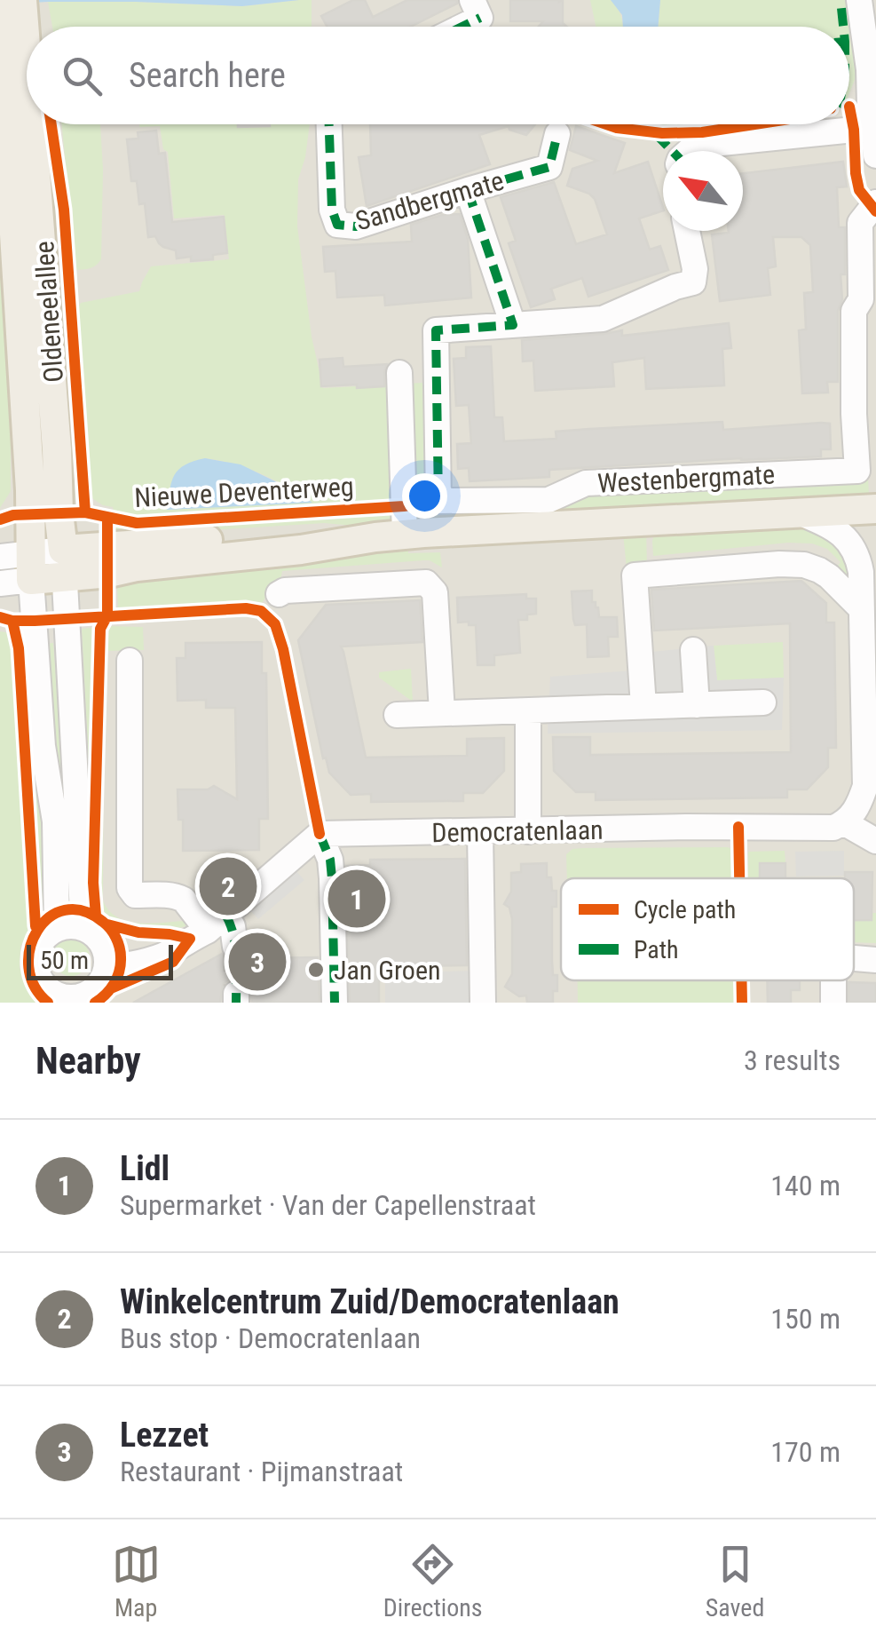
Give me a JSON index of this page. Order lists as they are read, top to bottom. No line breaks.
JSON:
{"streets":{"main road":["Oldeneelallee","Nieuwe Deventerweg"],"street":["Sandbergmate","Westenbergmate","Democratenlaan"]},"crossings":[["Oldeneelallee","Nieuwe Deventerweg"]],"places":["Jan Groen"],"legend":["Cycle path","Path"],"scale_bar":"50 m","north":"top left","page":{"search":"Search here","pins":["2","1","3"],"scale":"50 m","heading":["Nearby","3 results"],"list":[{"mark":"1","name":"Lidl","note":"Supermarket · Van der Capellenstraat","value":"140 m"},{"mark":"2","name":"Winkelcentrum Zuid/Democratenlaan","note":"Bus stop · Democratenlaan","value":"150 m"},{"mark":"3","name":"Lezzet","note":"Restaurant · Pijmanstraat","value":"170 m"}],"nav":["Map","Directions","Saved"]}}
